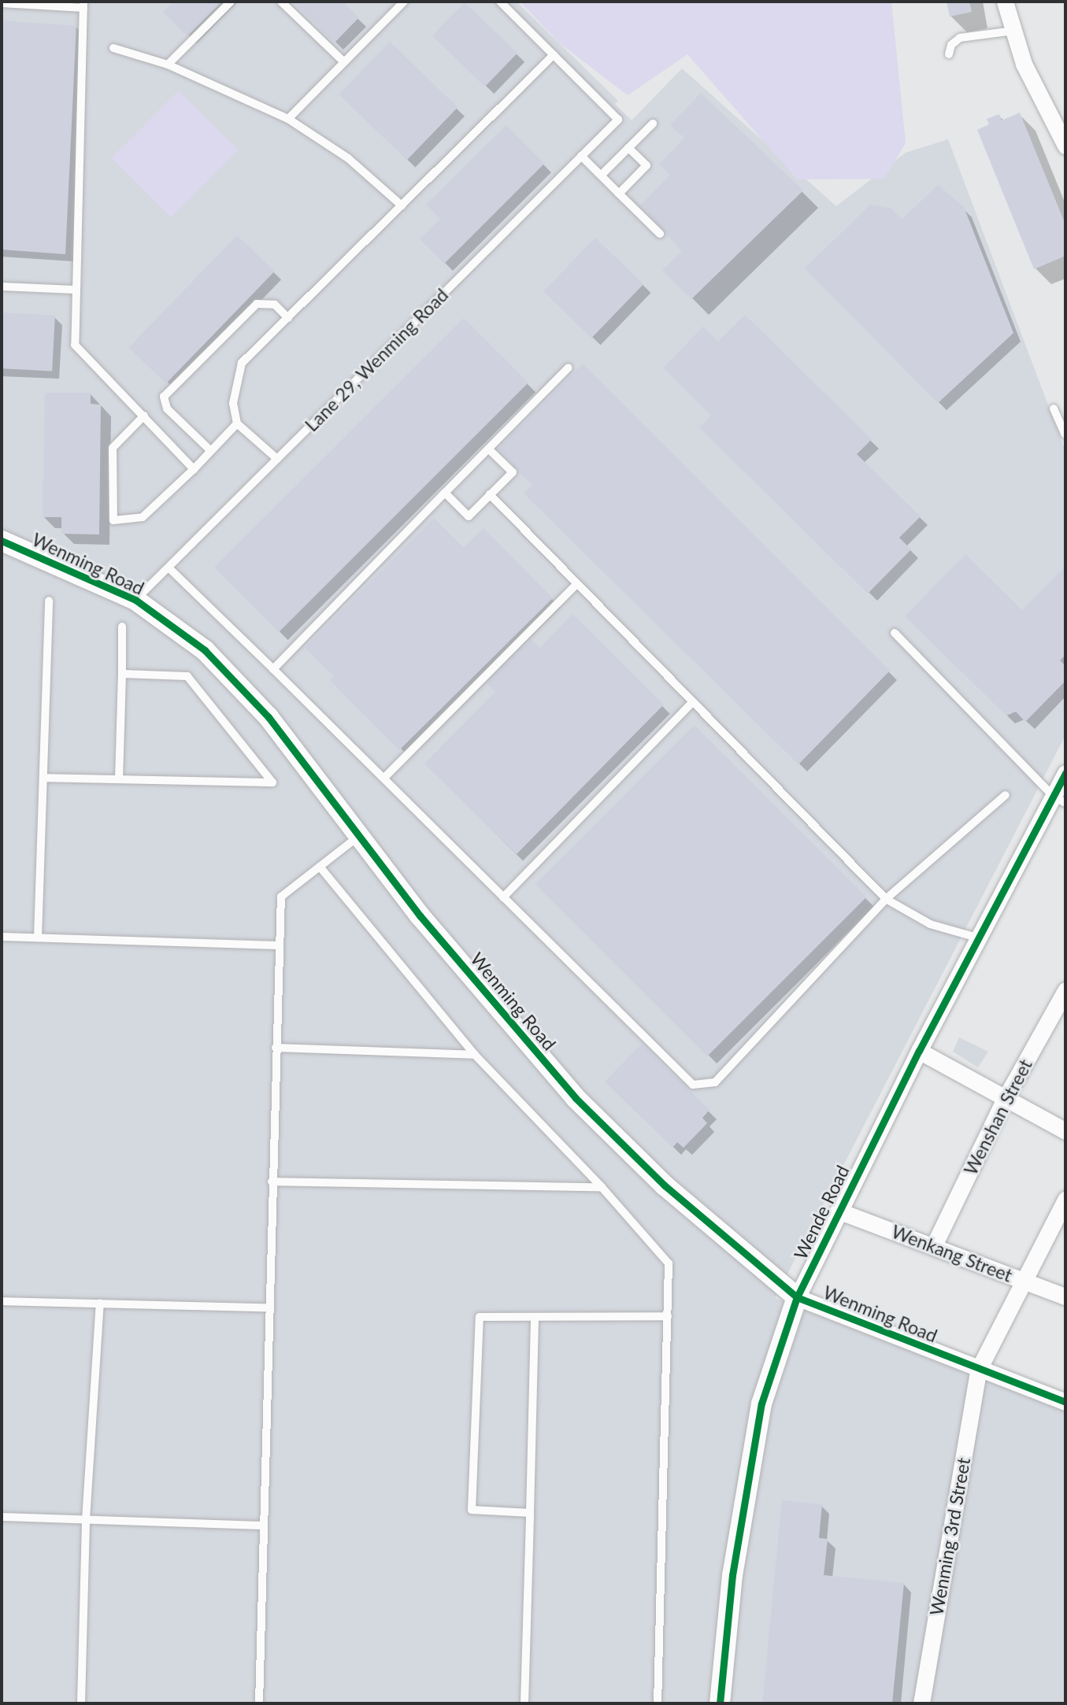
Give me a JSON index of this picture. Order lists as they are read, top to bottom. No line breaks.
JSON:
{"streets":{"street":["Wenming Road","Wenshan Street","Wende Road","Wenkang Street","Wenming 3rd Street"],"lane":["Lane 29, Wenming Road"]},"crossings":[["Lane 29, Wenming Road","Wenming Road"],["Wenming Road","Wende Road"],["Wenming Road","Wenming 3rd Street"],["Wenshan Street","Wenkang Street"],["Wende Road","Wenkang Street"]]}
